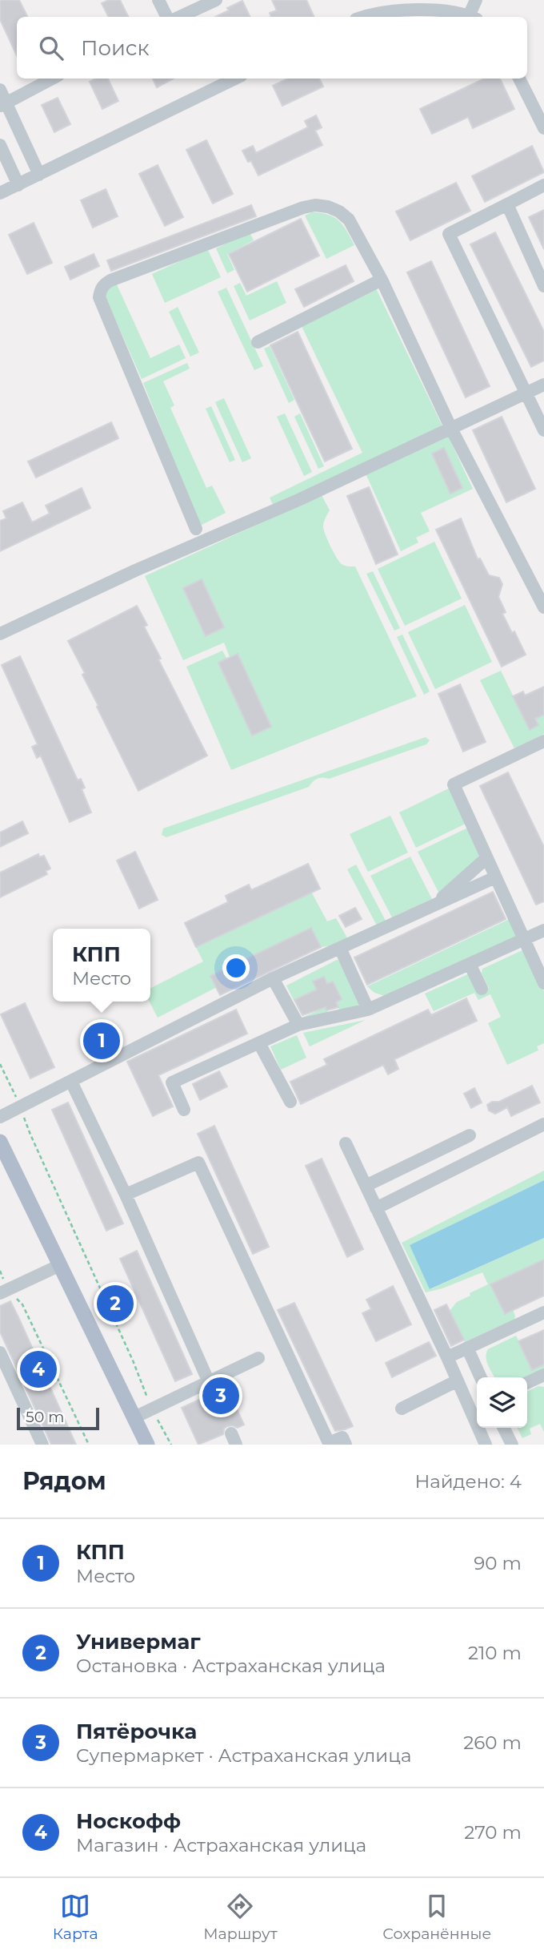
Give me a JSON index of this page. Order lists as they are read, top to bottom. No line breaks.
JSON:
{"scale_bar":"50 m","page":{"search":"Поиск","popup":["КПП","Место"],"pins":["1","2","4","3"],"scale":"50 m","heading":["Рядом","Найдено: 4"],"list":[{"mark":"1","name":"КПП","note":"Место","value":"90 m"},{"mark":"2","name":"Универмаг","note":"Остановка · Астраханская улица","value":"210 m"},{"mark":"3","name":"Пятёрочка","note":"Супермаркет · Астраханская улица","value":"260 m"},{"mark":"4","name":"Носкофф","note":"Магазин · Астраханская улица","value":"270 m"}],"nav":["Карта","Маршрут","Сохранённые"]}}
